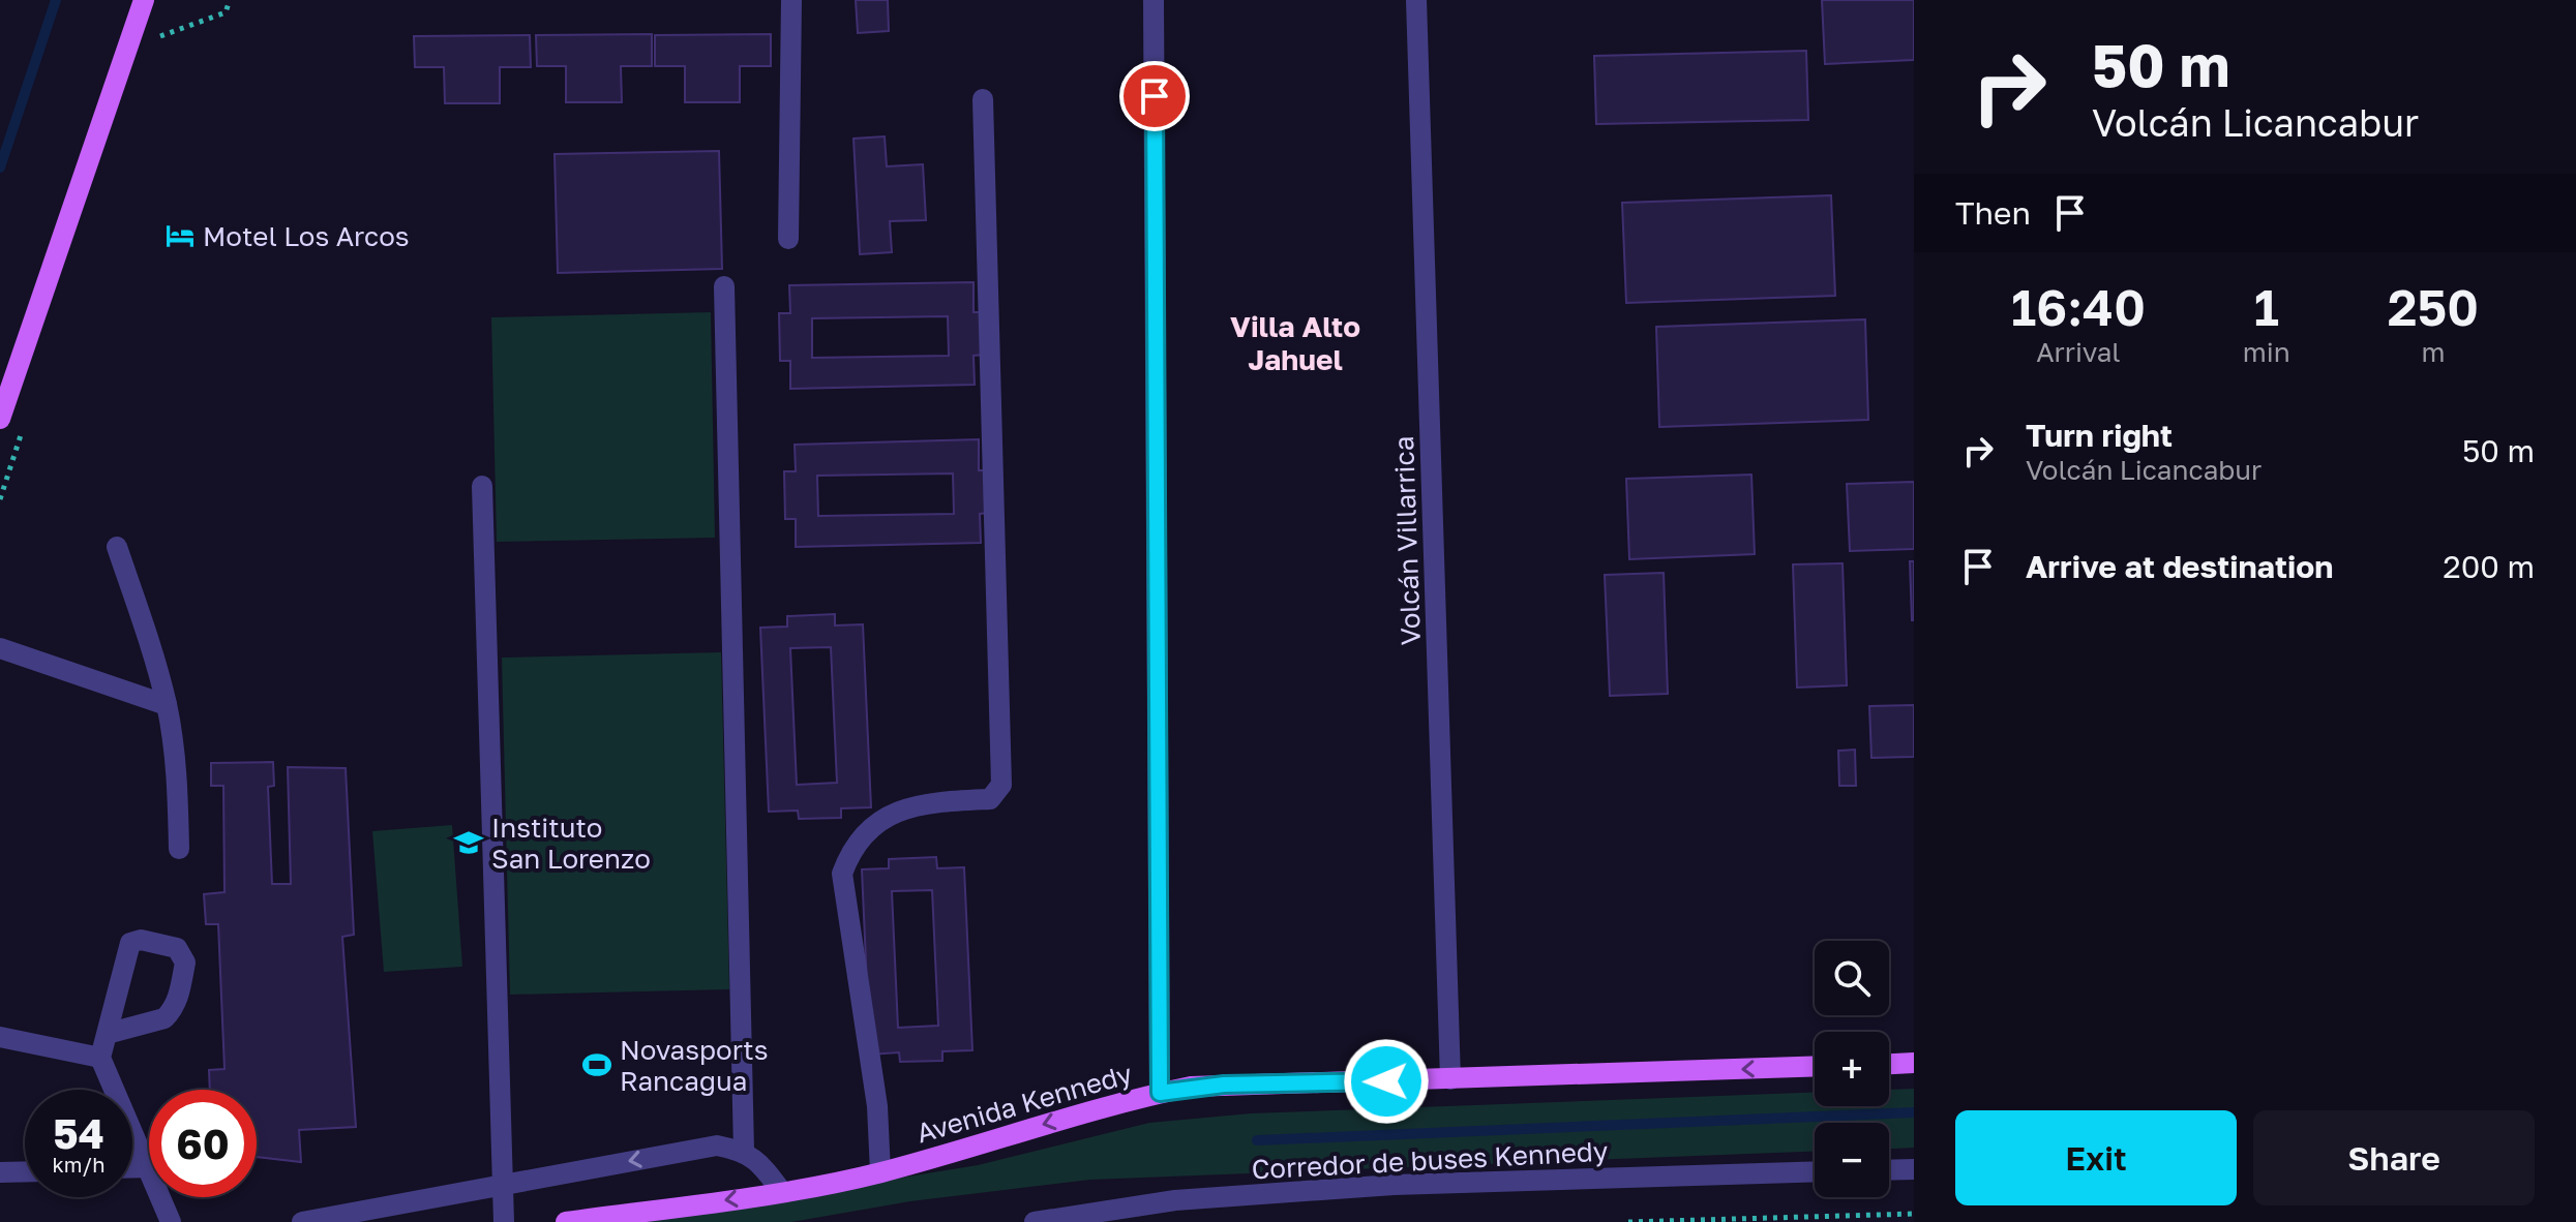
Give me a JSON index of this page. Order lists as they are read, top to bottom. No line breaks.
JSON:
{"streets":{"main road":["Avenida Kennedy"],"street":["Volcán Villarrica","Corredor de buses Kennedy"]},"crossings":[["Volcán Villarrica","Avenida Kennedy"]],"one_way":["Avenida Kennedy"],"districts":["Villa Alto Jahuel"],"places":{"hotel":["Motel Los Arcos"],"school or university":["Instituto San Lorenzo"],"sports":["Novasports Rancagua"]},"page":{"turn":["50 m","Volcán Licancabur"],"then":"Then","eta":["16:40","Arrival","1","min","250","m"],"list":[{"name":"Turn right","note":"Volcán Licancabur","value":"50 m"},{"name":"Arrive at destination","value":"200 m"}],"map_buttons":["+","−"],"speed":"54 km/h","limit":"60","buttons":["Exit","Share"]}}
